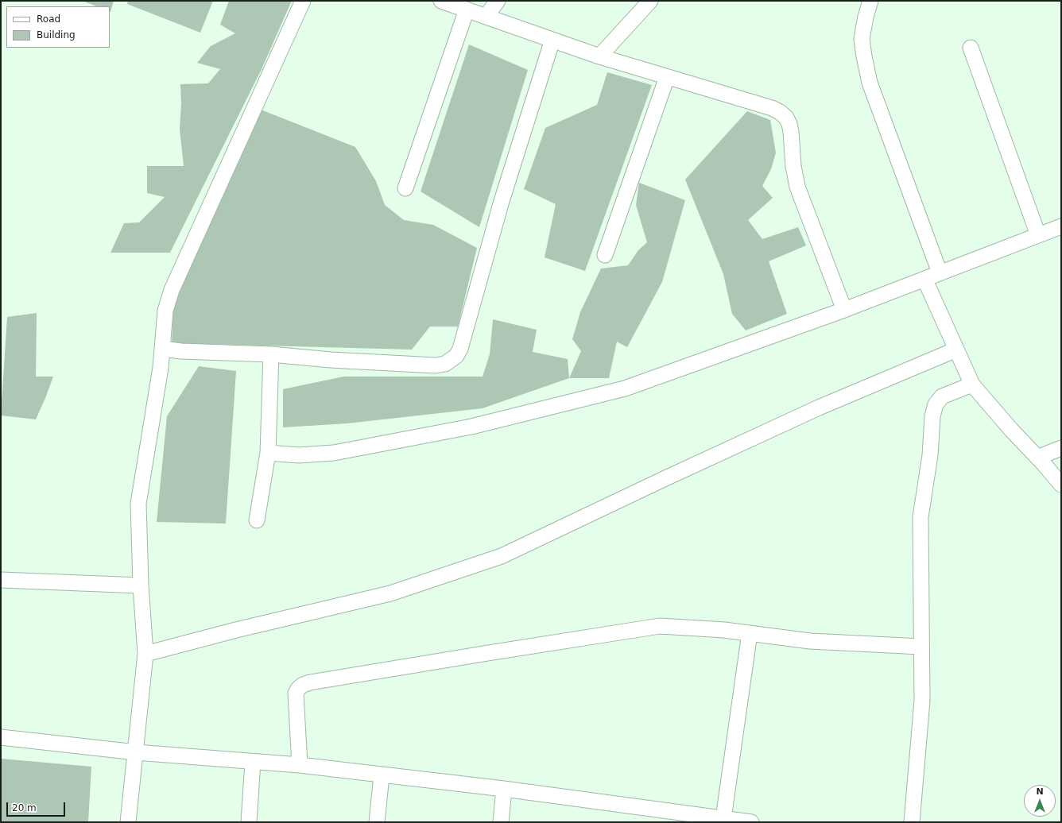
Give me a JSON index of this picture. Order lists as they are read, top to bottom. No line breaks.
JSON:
{"legend":["Road","Building"],"scale_bar":"20 m","north":"top"}
